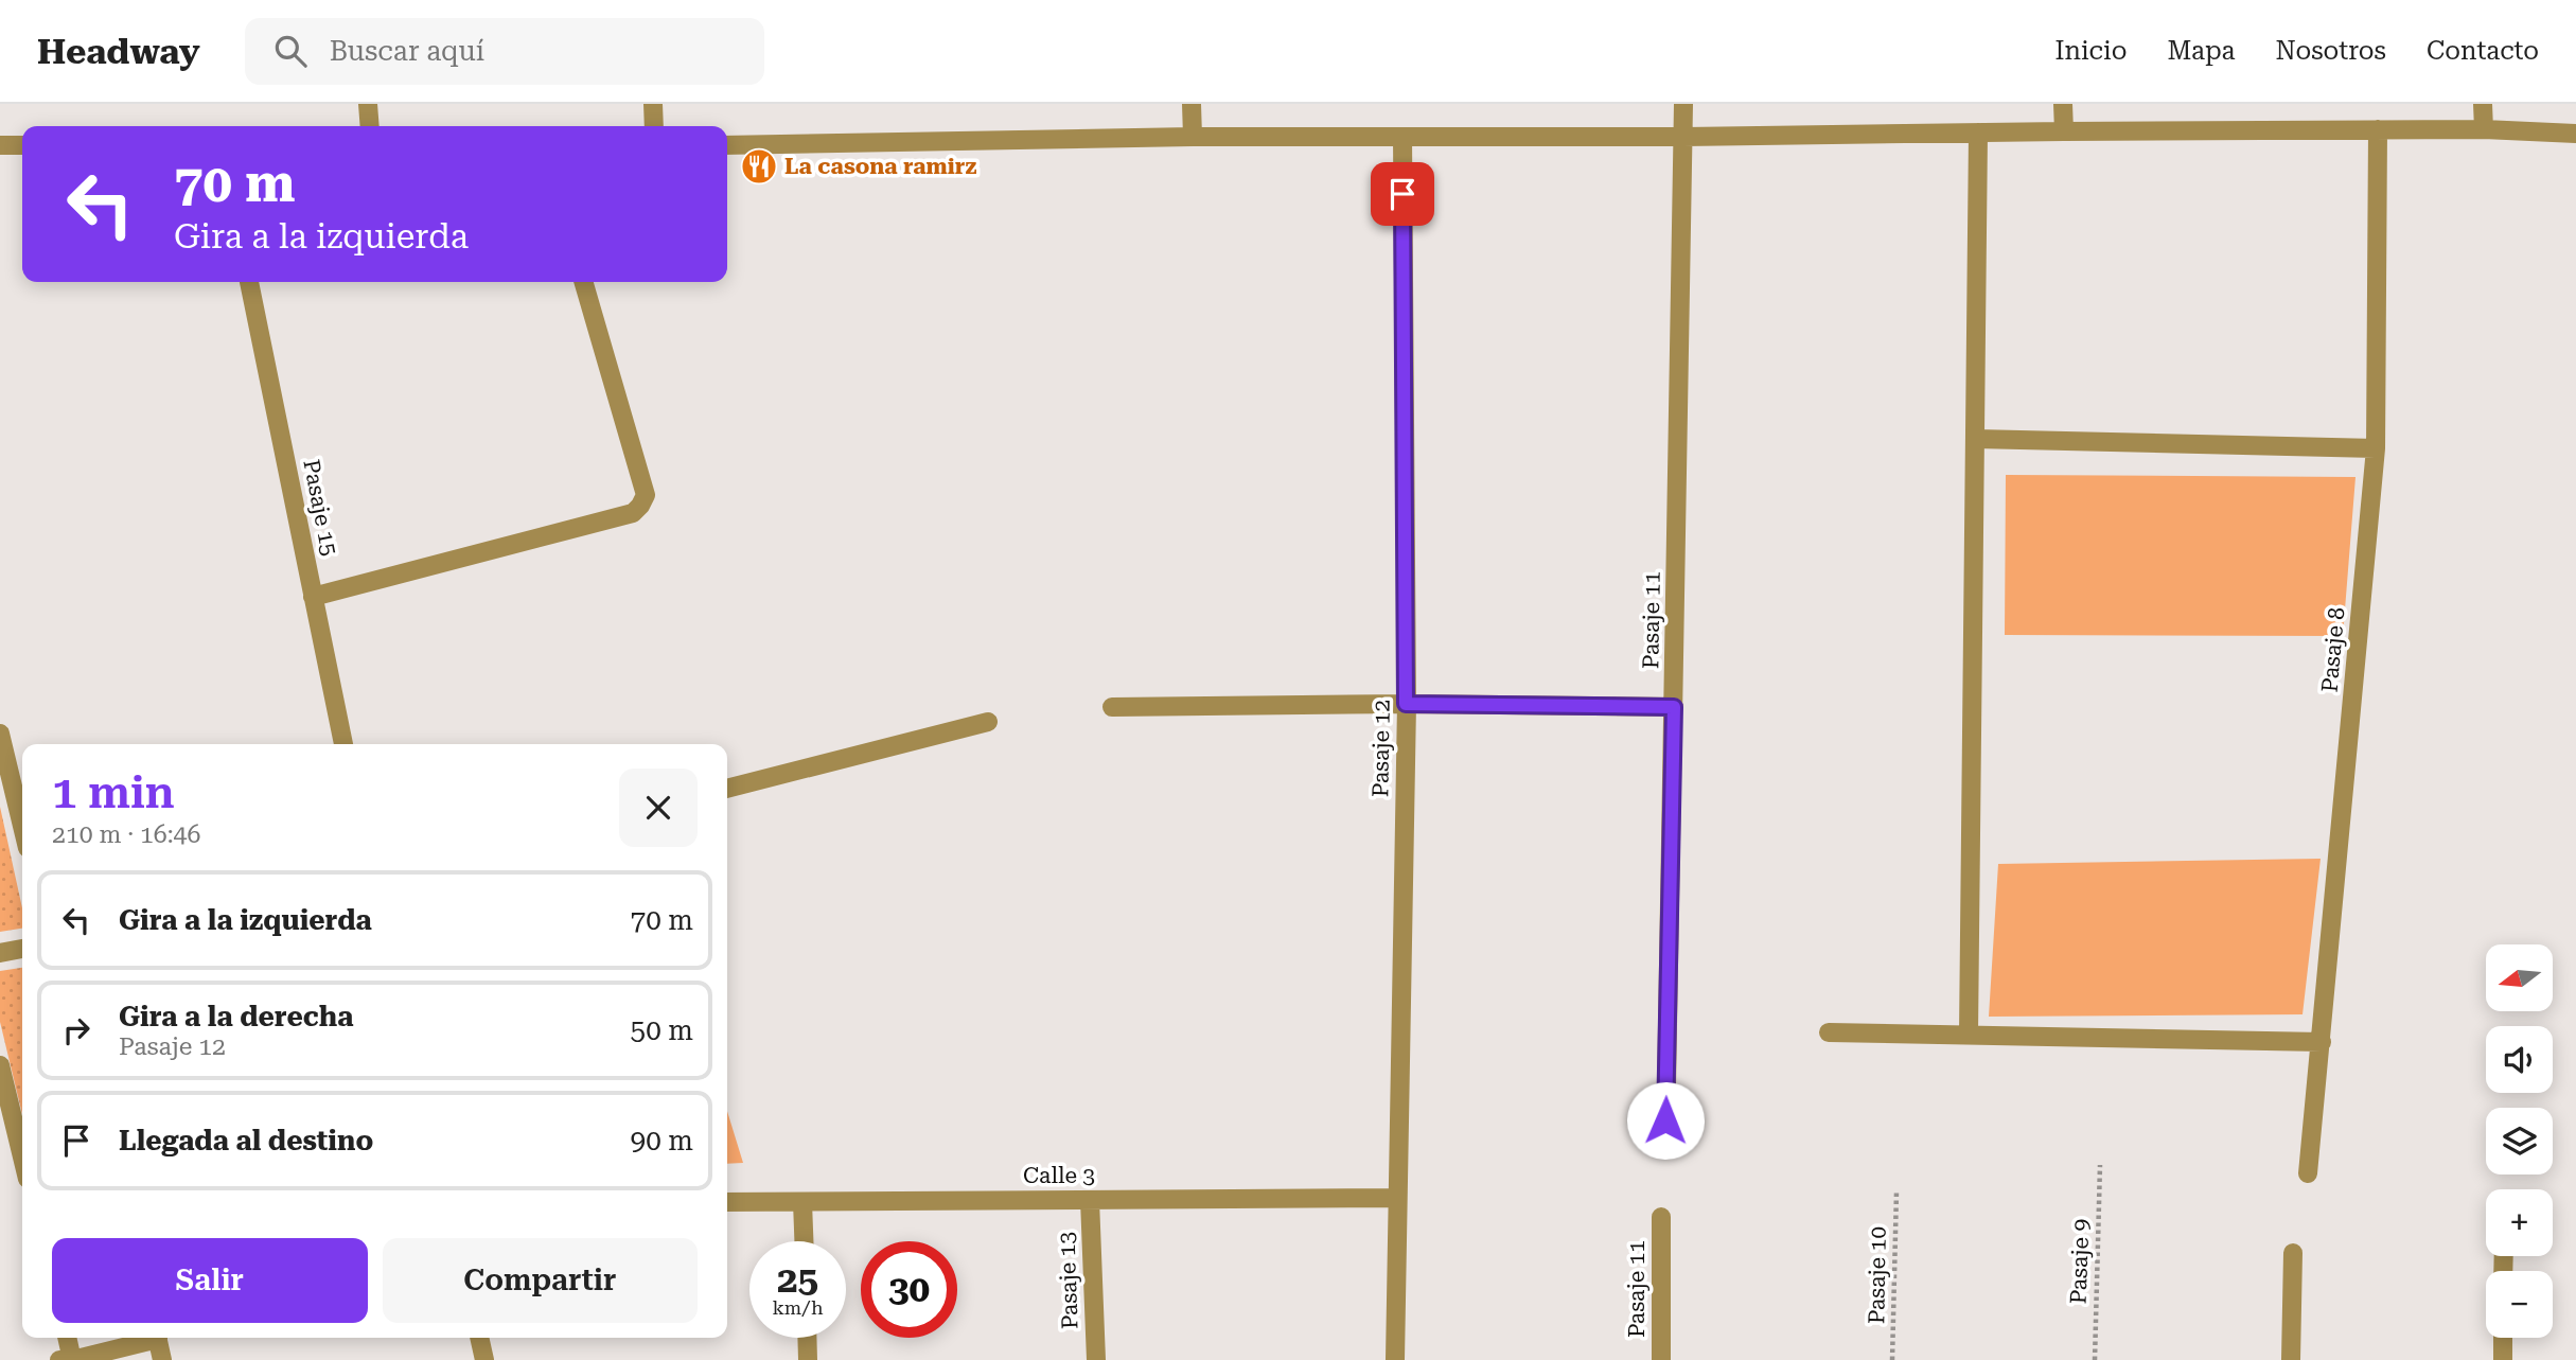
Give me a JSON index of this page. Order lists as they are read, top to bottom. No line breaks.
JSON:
{"streets":{"street":["Pasaje 15","Pasaje 11","Pasaje 8","Pasaje 12","Calle 3","Pasaje 13"],"path":["Pasaje 9","Pasaje 10"]},"crossings":[["Pasaje 12","Calle 3"],["Calle 3","Pasaje 13"]],"places":{"restaurant":["La casona ramirz"]},"north":"left","page":{"header":"Headway","search":"Buscar aquí","nav":["Inicio","Mapa","Nosotros","Contacto"],"turn":["70 m","Gira a la izquierda"],"heading":["1 min","210 m · 16:46"],"list":[{"name":"Gira a la izquierda","value":"70 m"},{"name":"Gira a la derecha","note":"Pasaje 12","value":"50 m"},{"name":"Llegada al destino","value":"90 m"}],"map_buttons":["+","−"],"buttons":["Salir","Compartir"],"speed":"25 km/h","limit":"30"}}
